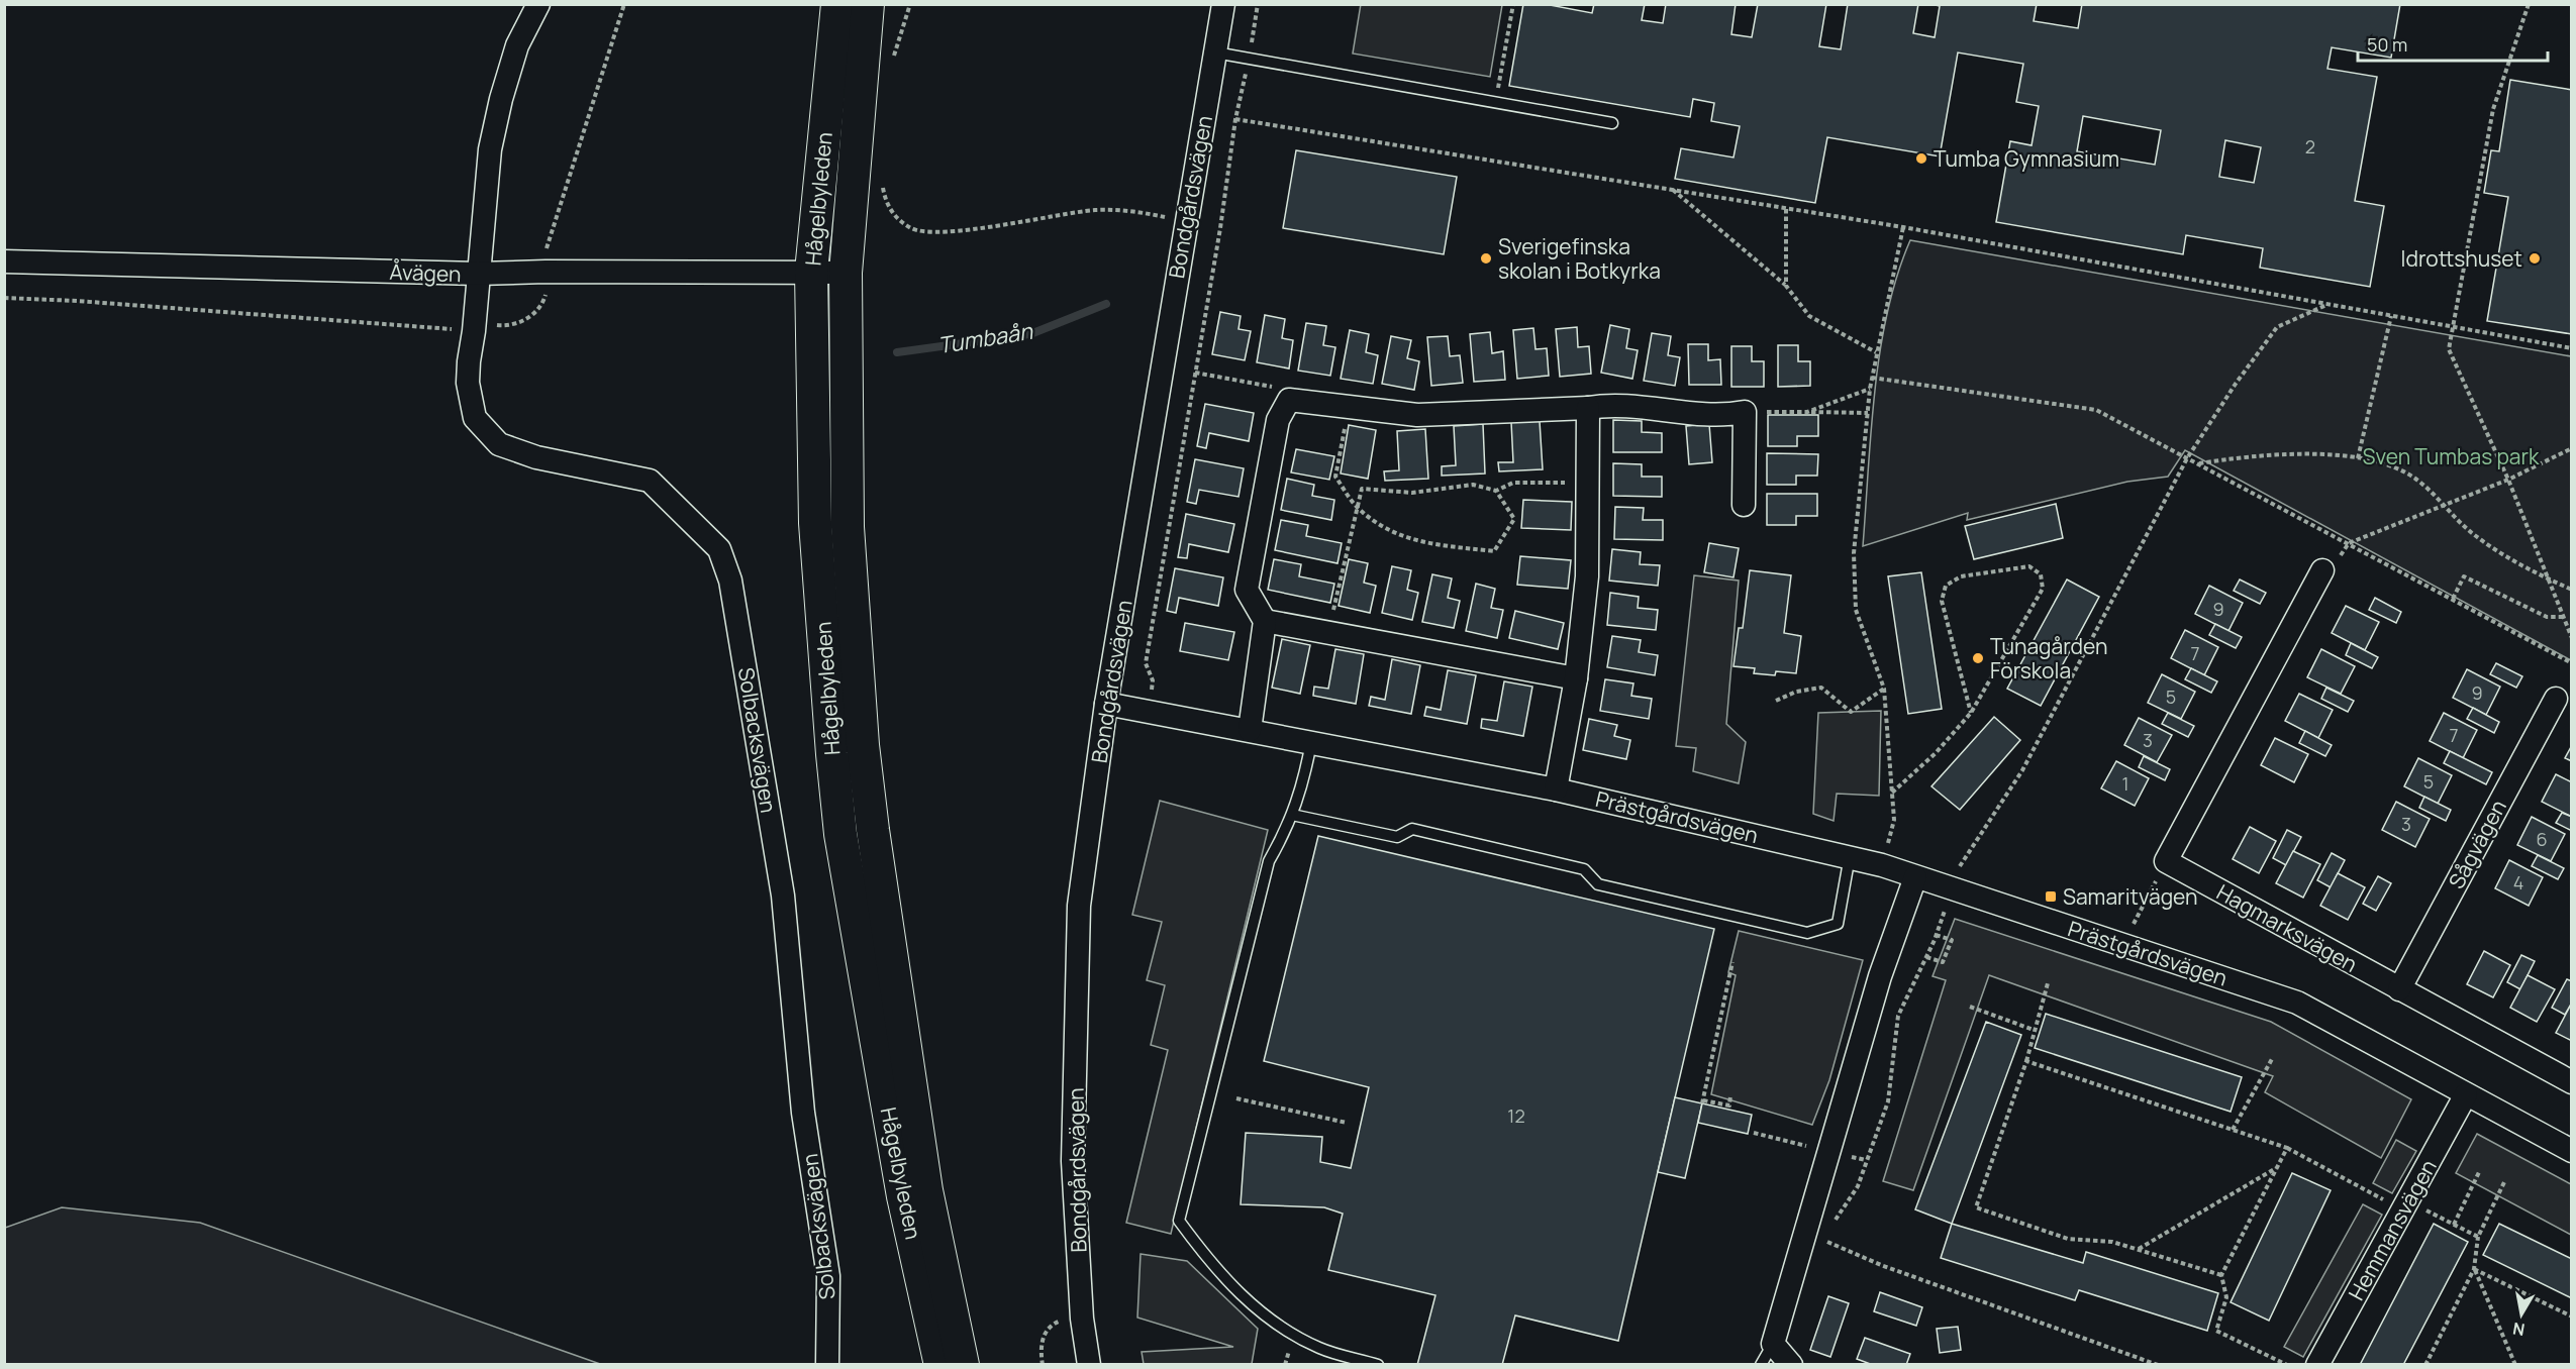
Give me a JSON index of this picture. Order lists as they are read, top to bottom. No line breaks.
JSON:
{"streets":{"main road":["Hågelbyleden"],"street":["Bondgårdsvägen","Åvägen","Solbacksvägen","Prästgårdsvägen","Sågvägen","Hagmarksvägen","Hemmansvägen"]},"crossings":[["Bondgårdsvägen","Prästgårdsvägen"],["Hågelbyleden","Åvägen"],["Åvägen","Solbacksvägen"],["Prästgårdsvägen","Hemmansvägen"],["Sågvägen","Hagmarksvägen"]],"water":["Tumbaån"],"parks":["Sven Tumbas park"],"places":{"other":["Tumba Gymnasium","Sverigefinska skolan i Botkyrka","Idrottshuset","Tunagården Förskola"],"transit":["Samaritvägen"]},"house_numbers":["2","9","7","9","5","7","3","5","1","3","6","4","12"],"scale_bar":"50 m","north":"bottom"}
